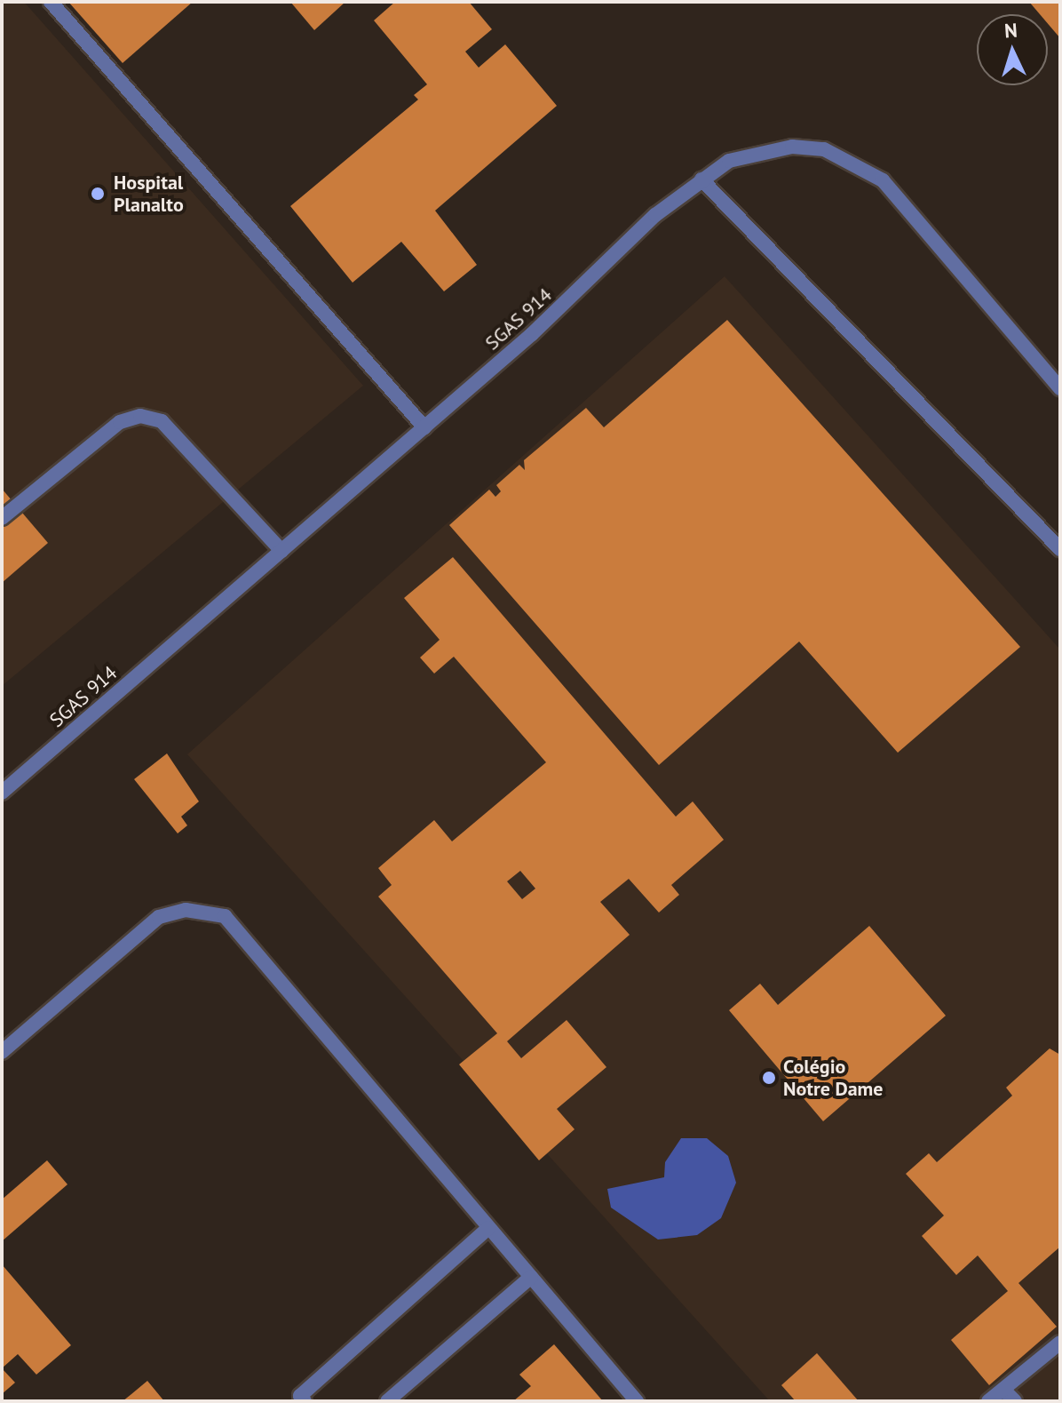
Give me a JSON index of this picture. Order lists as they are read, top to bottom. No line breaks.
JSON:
{"streets":{"lane":["SGAS 914"]},"places":["Hospital Planalto","Colégio Notre Dame"],"north":"top"}
